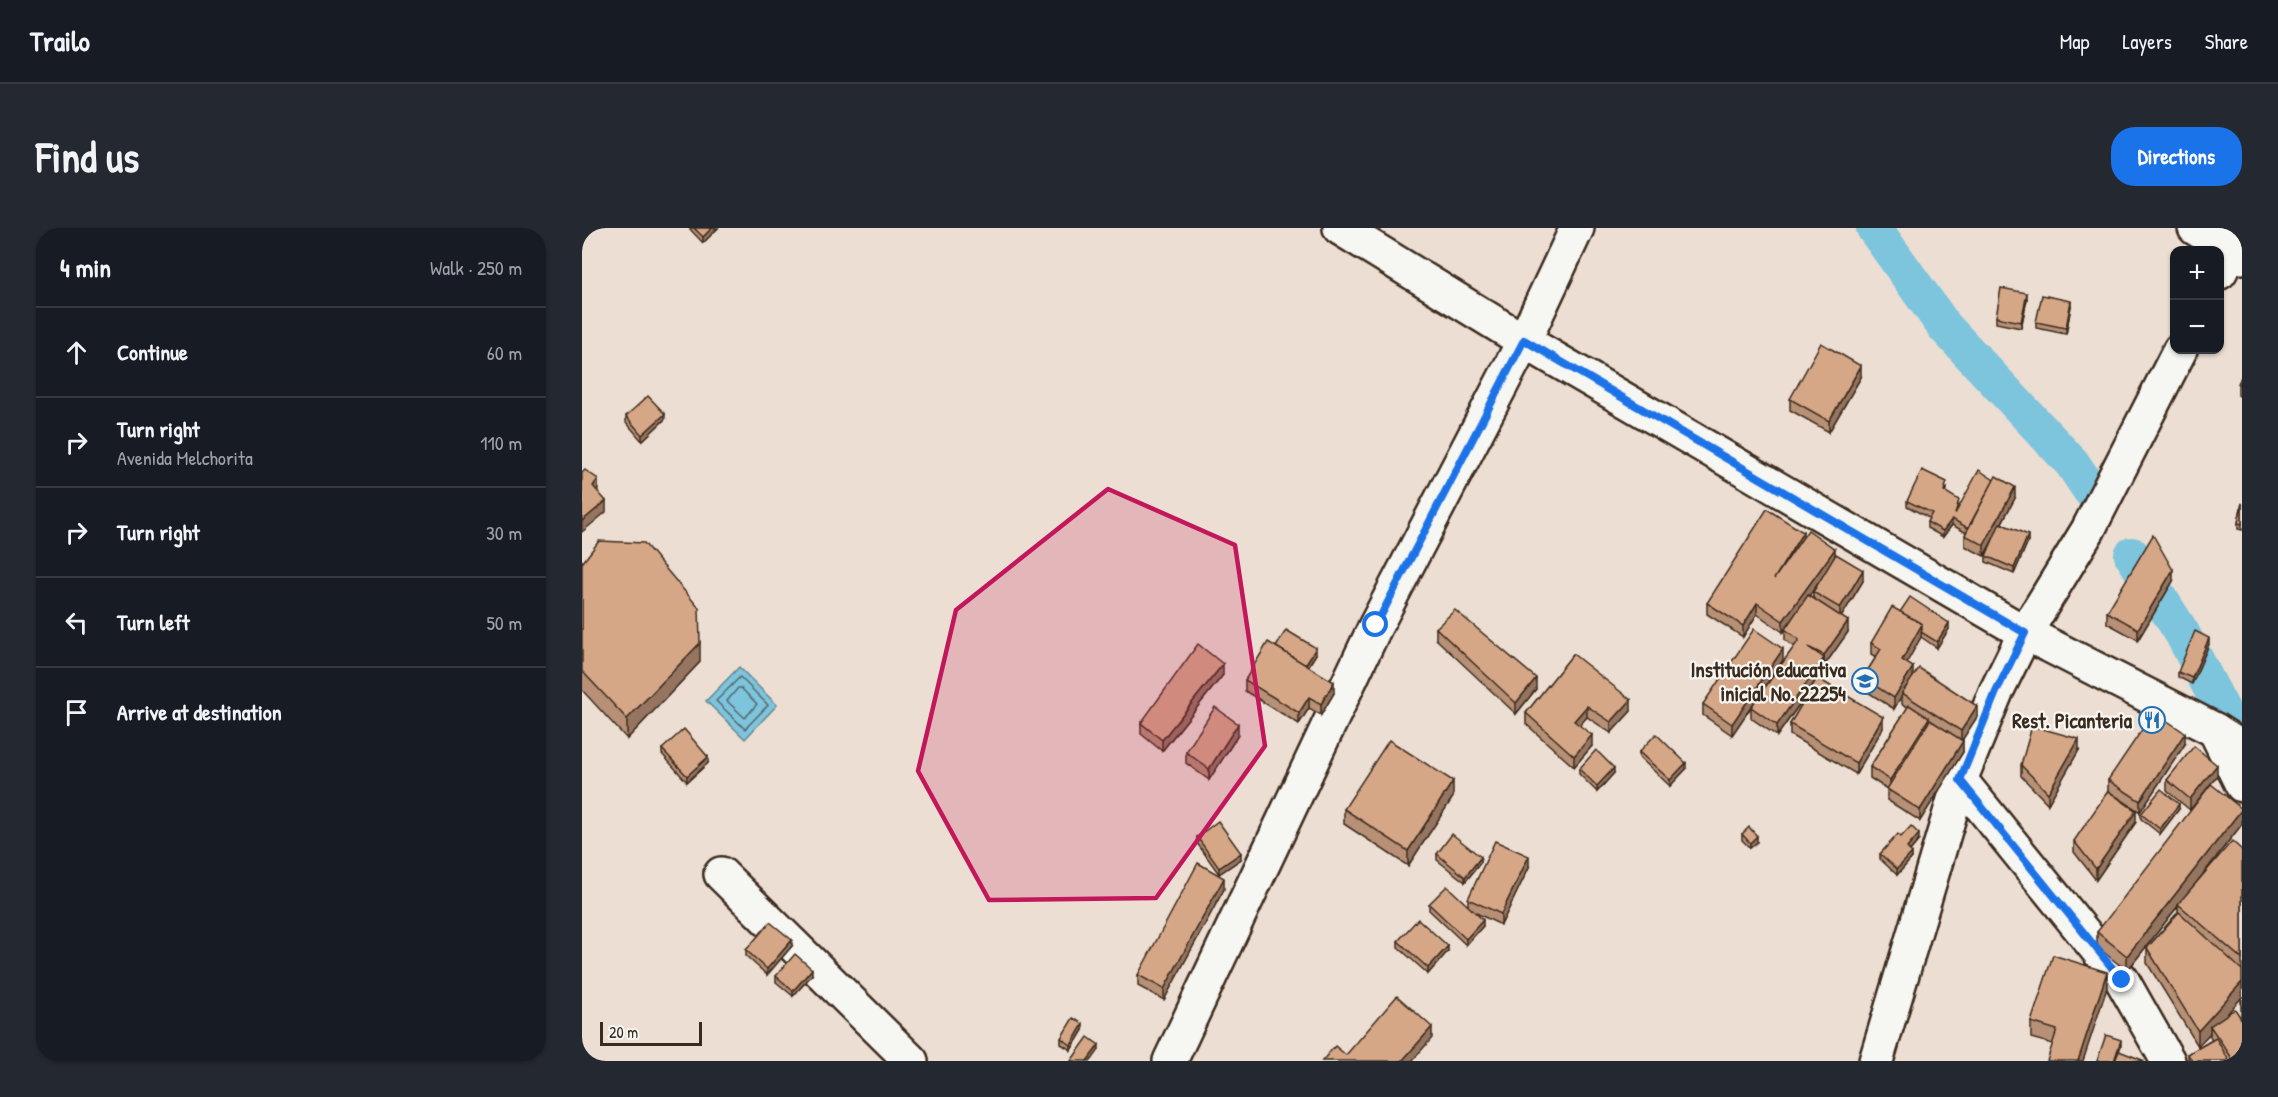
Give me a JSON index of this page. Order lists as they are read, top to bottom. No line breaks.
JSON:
{"places":{"school or university":["Institución educativa inicial No. 22254"],"restaurant":["Rest. Picanteria"]},"scale_bar":"20 m","page":{"header":"Trailo","nav":["Map","Layers","Share"],"buttons":"Directions","title":"Find us","heading":["4 min","Walk · 250 m"],"map_buttons":["+","−"],"list":[["Continue","60 m"],["Turn right","Avenida Melchorita","110 m"],["Turn right","30 m"],["Turn left","50 m"],"Arrive at destination"],"scale":"20 m"}}
